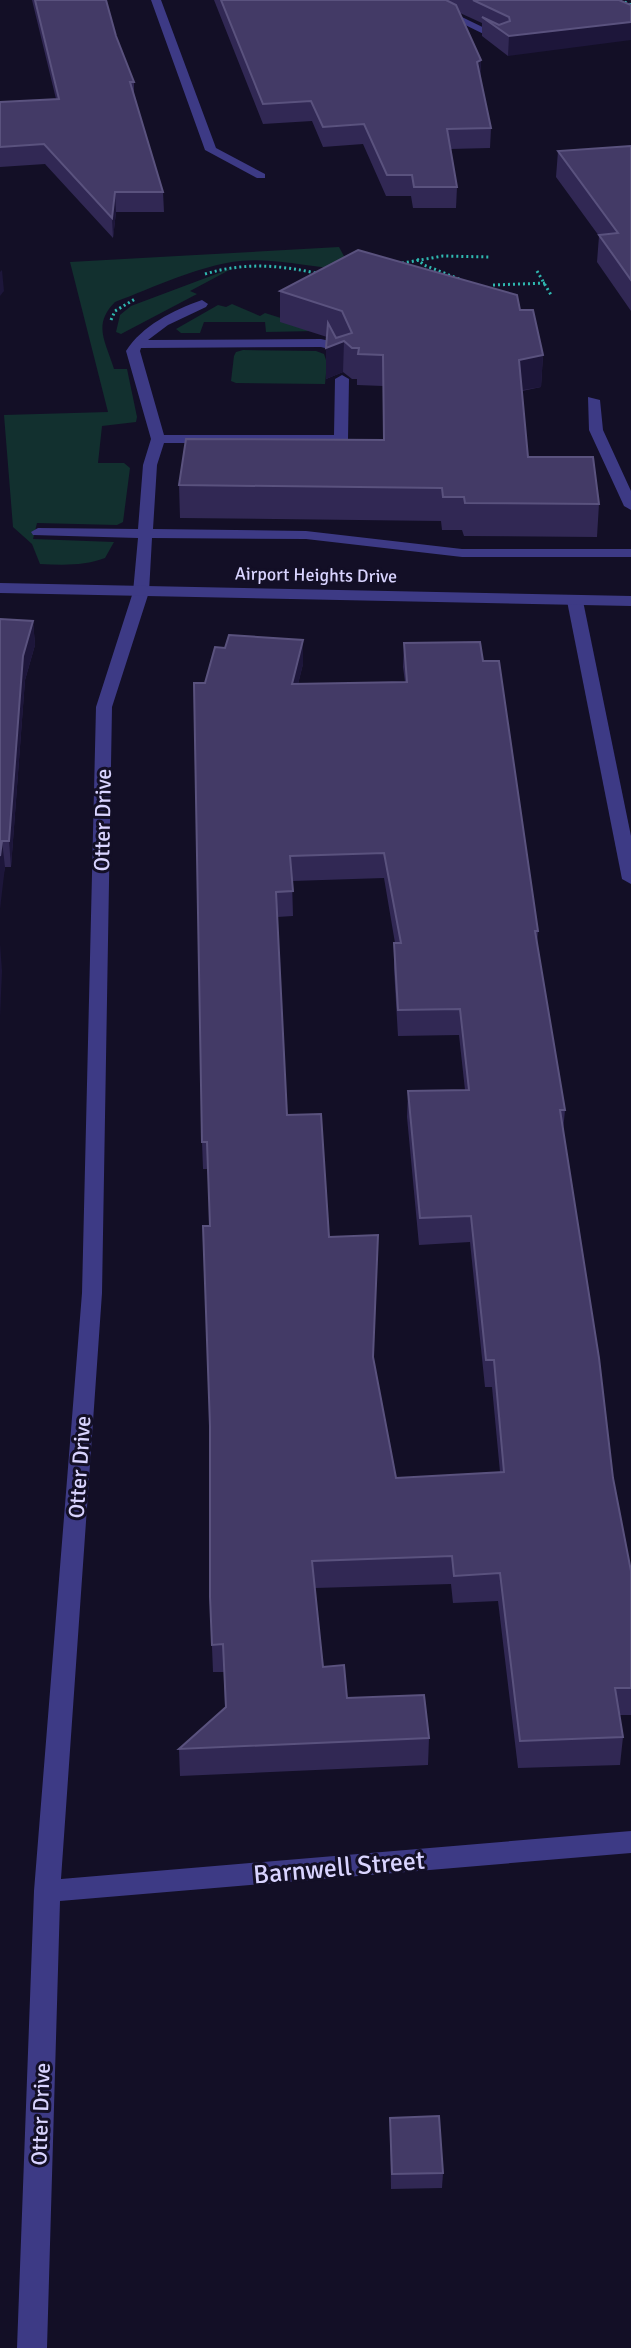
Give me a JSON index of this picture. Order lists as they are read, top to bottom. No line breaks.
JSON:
{"streets":{"street":["Airport Heights Drive","Otter Drive","Barnwell Street"]},"crossings":[["Airport Heights Drive","Otter Drive"],["Otter Drive","Barnwell Street"]]}
